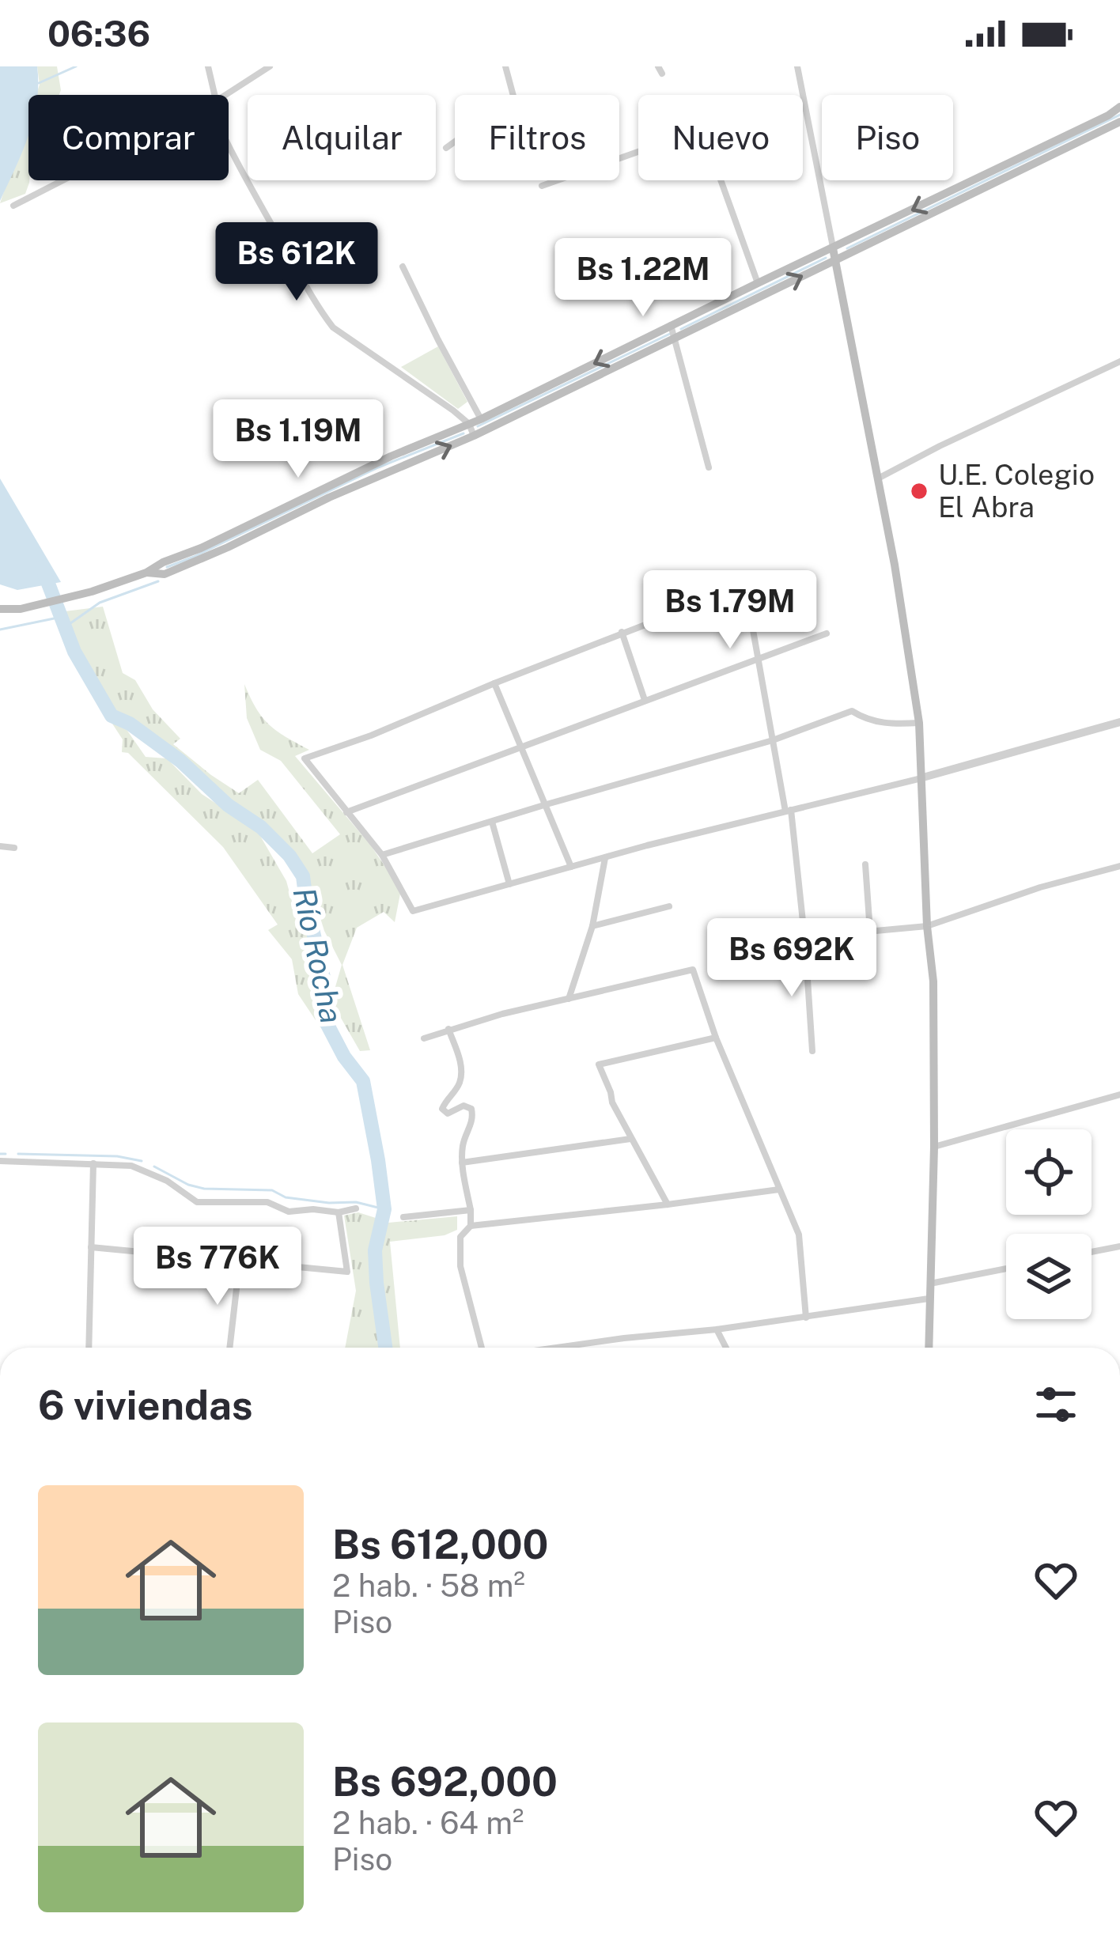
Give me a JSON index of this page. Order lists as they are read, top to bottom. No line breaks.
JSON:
{"water":["Río Rocha"],"places":["U.E. Colegio El Abra"],"page":{"status":"06:36","chip":["Comprar","Alquilar","Filtros","Nuevo","Piso"],"price":["Bs 612K","Bs 1.22M","Bs 1.19M","Bs 1.79M","Bs 692K","Bs 776K"],"heading":"6 viviendas","list":[{"name":"Bs 612,000","note":"2 hab. · 58 m² · Piso"},{"name":"Bs 692,000","note":"2 hab. · 64 m² · Piso"}]}}
